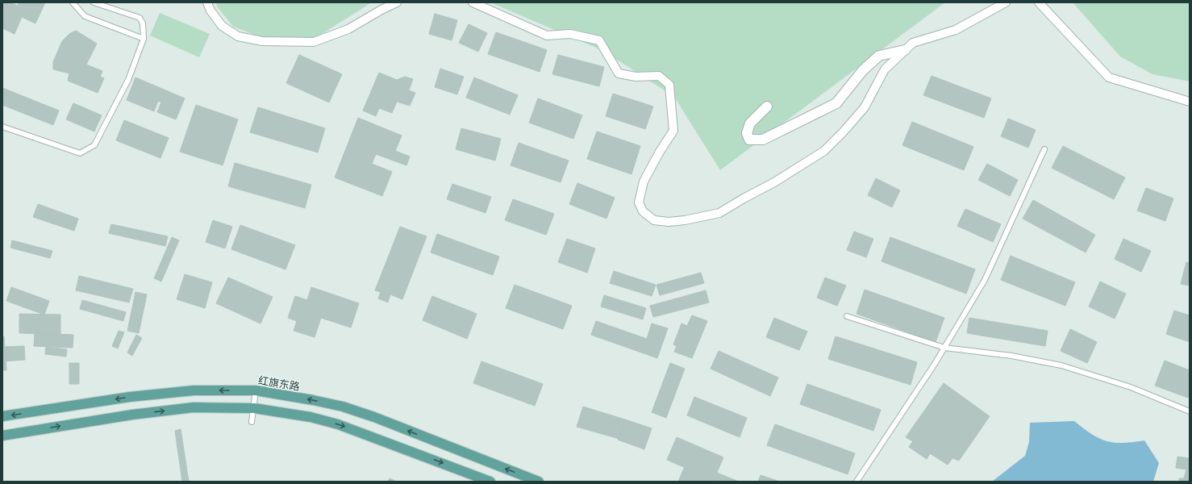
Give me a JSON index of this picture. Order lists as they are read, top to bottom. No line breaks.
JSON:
{"streets":{"main road":["红旗东路"]}}
